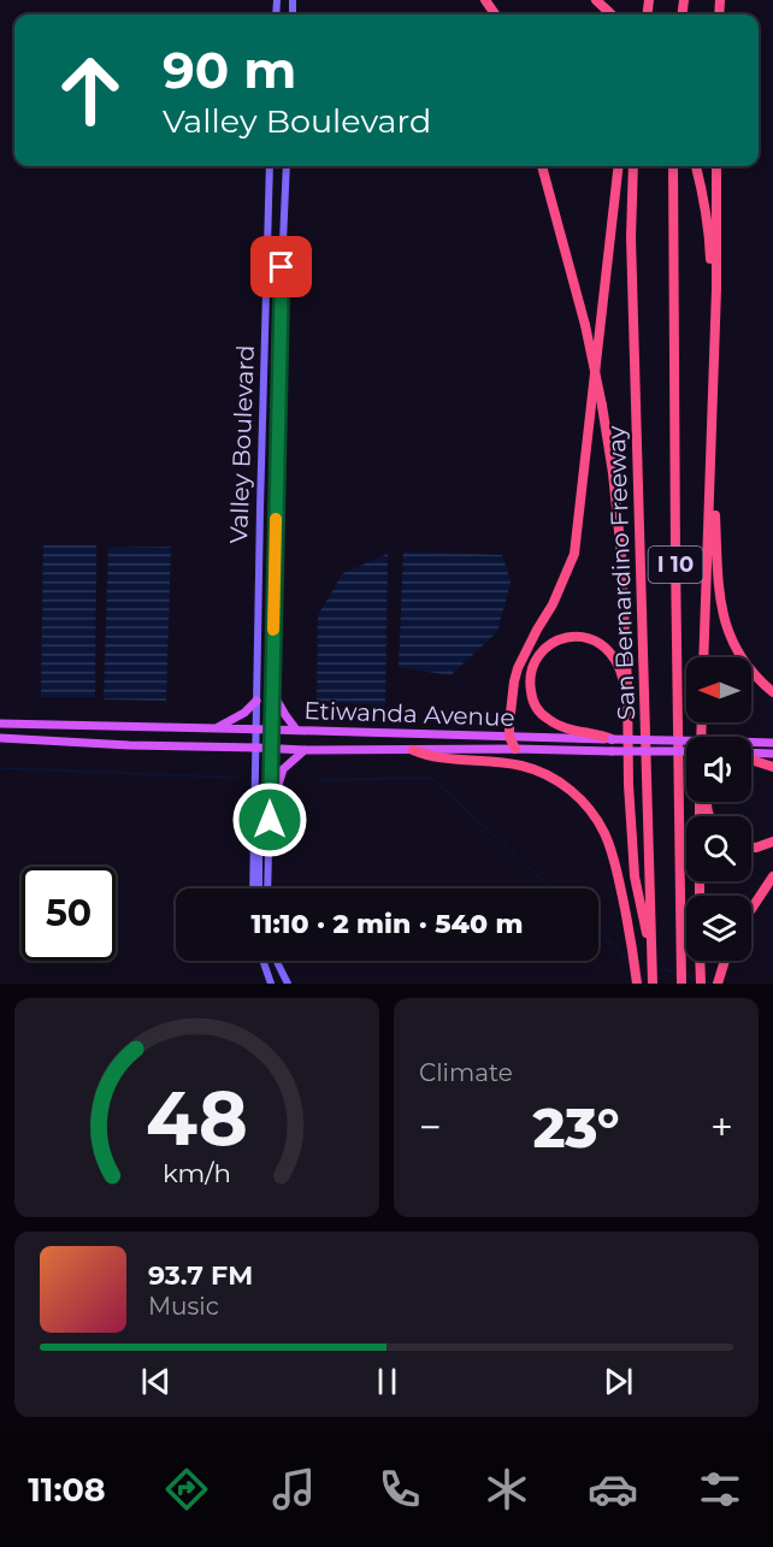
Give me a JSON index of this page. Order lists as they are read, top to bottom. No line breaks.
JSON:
{"streets":{"highway":["I 10","San Bernardino Freeway"],"main road":["Valley Boulevard","Etiwanda Avenue"]},"crossings":[["Valley Boulevard","Etiwanda Avenue"]],"north":"left","page":{"turn":["90 m","Valley Boulevard"],"limit":"50","trip":"11:10 · 2 min · 540 m","tile":"Climate","heat":["−","23°","+"],"song":["93.7 FM","Music"],"tabs":"11:08","gauge":["48","km/h"]}}
